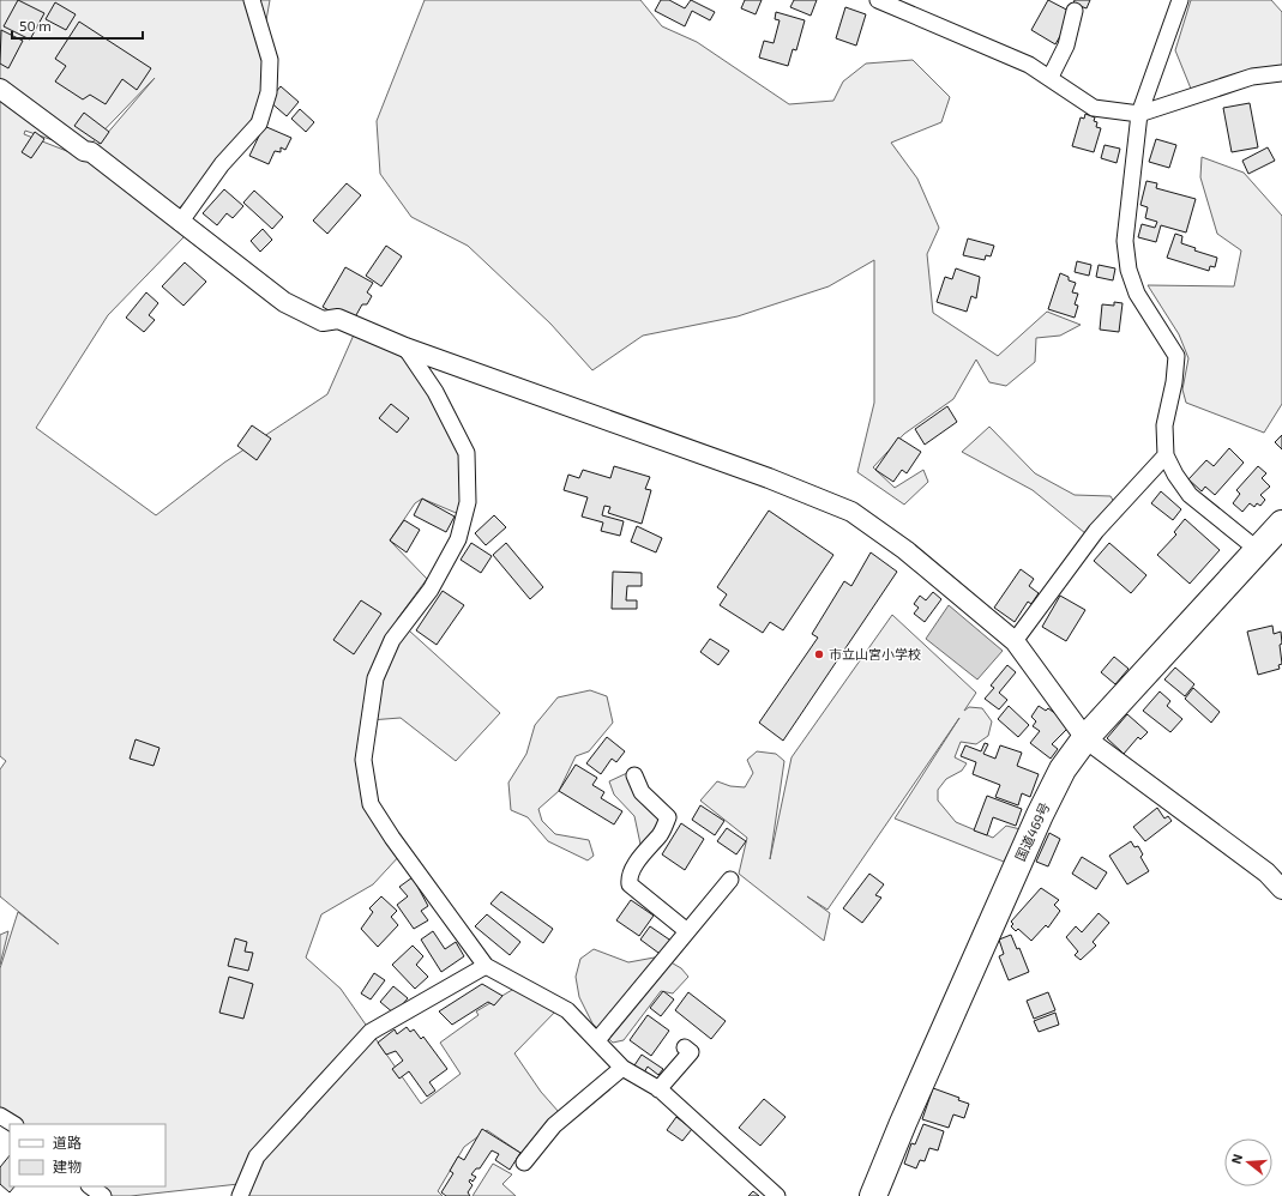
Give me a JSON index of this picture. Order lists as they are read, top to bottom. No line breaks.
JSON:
{"streets":{"highway":["国道469号"]},"places":["市立山宮小学校"],"legend":["道路","建物"],"scale_bar":"50 m","north":"left"}
